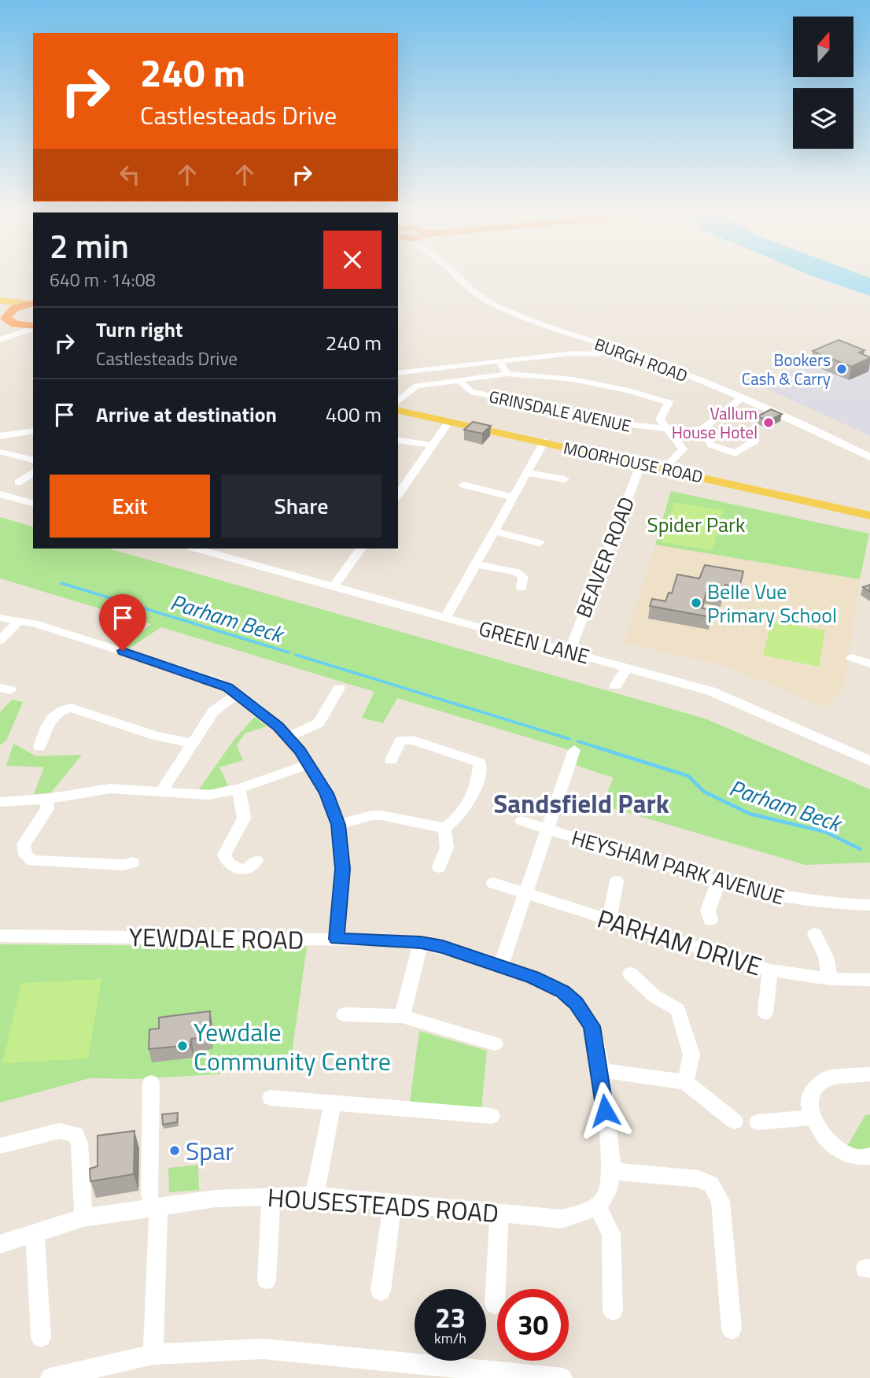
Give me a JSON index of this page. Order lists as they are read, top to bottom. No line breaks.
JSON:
{"streets":{"main road":["MOORHOUSE ROAD"],"street":["BURGH ROAD","GRINSDALE AVENUE","BEAVER ROAD","GREEN LANE","HEYSHAM PARK AVENUE","YEWDALE ROAD","PARHAM DRIVE","HOUSESTEADS ROAD"]},"crossings":[["MOORHOUSE ROAD","BEAVER ROAD"],["BEAVER ROAD","GREEN LANE"]],"districts":["Sandsfield Park"],"water":["Parham Beck"],"parks":["Spider Park"],"places":["Bookers Cash & Carry","Vallum House Hotel","Belle Vue Primary School","Yewdale Community Centre","Spar"],"north":"top","page":{"turn":["240 m","Castlesteads Drive"],"heading":["2 min","640 m · 14:08"],"list":[{"name":"Turn right","note":"Castlesteads Drive","value":"240 m"},{"name":"Arrive at destination","value":"400 m"}],"buttons":["Exit","Share"],"speed":"23 km/h","limit":"30"}}
